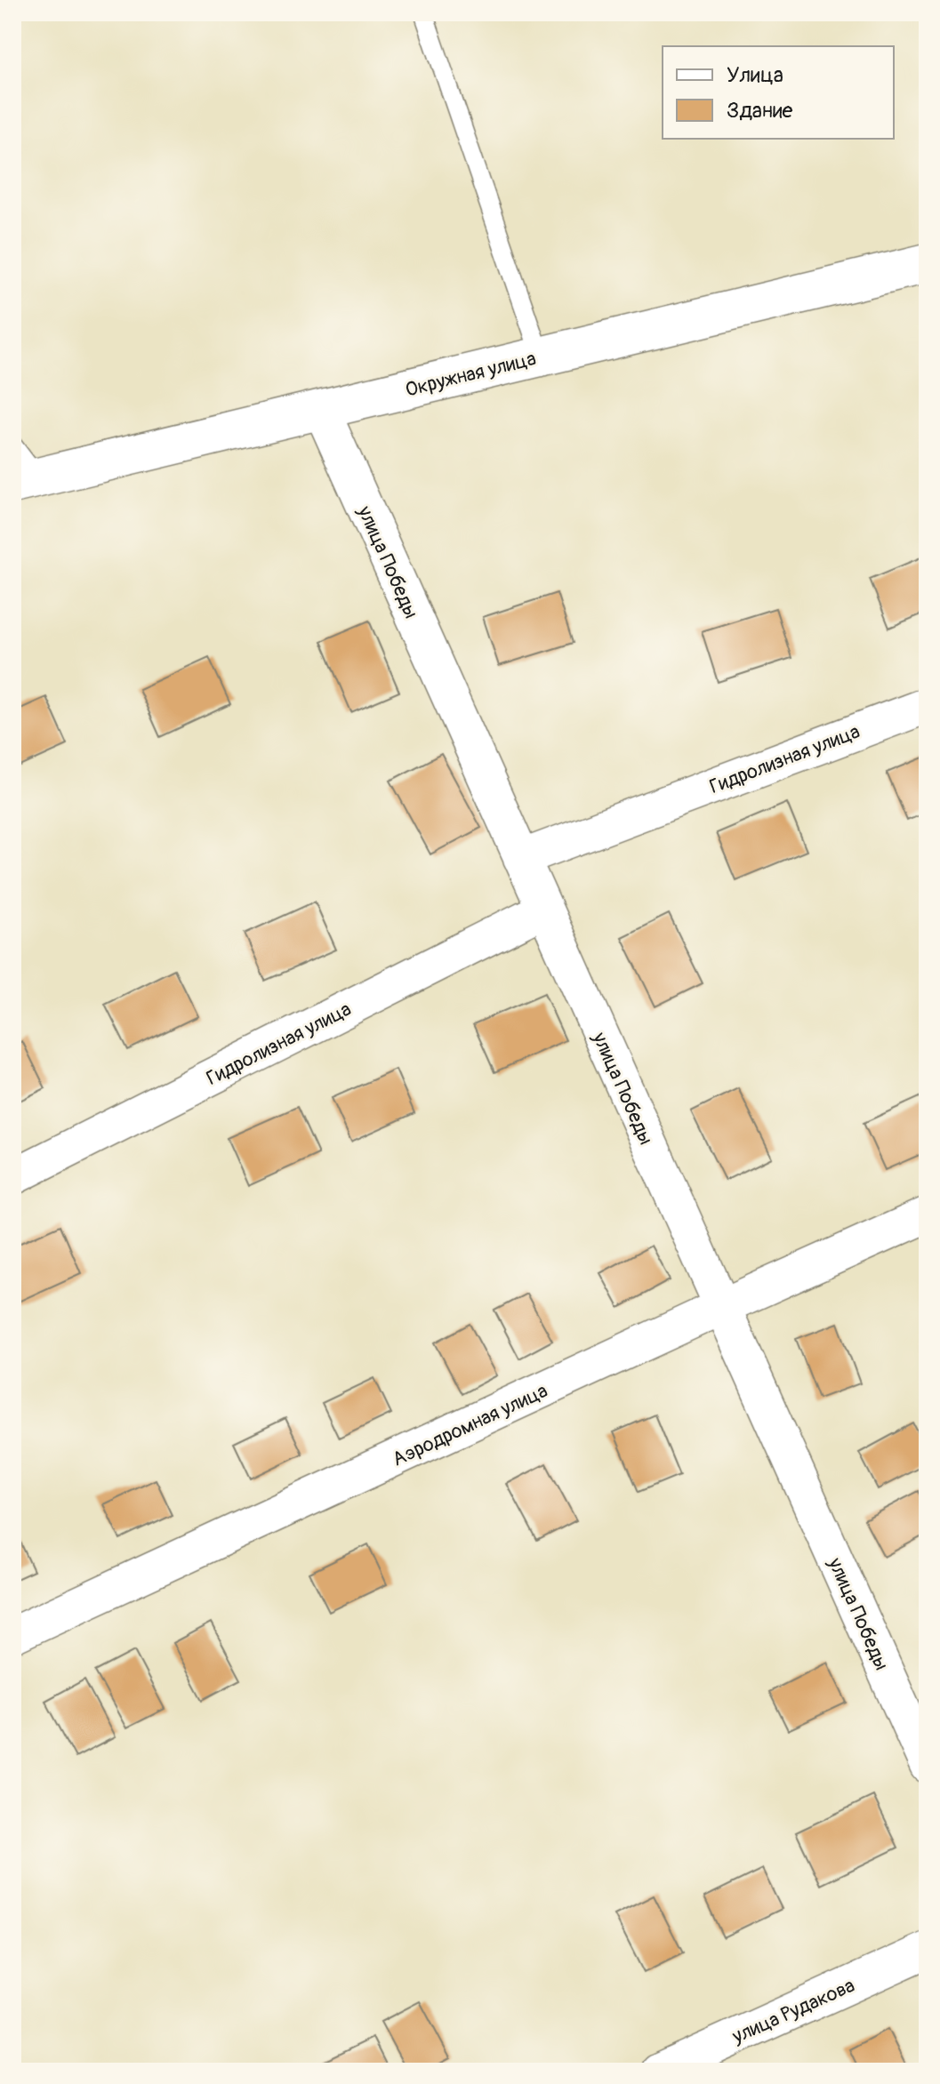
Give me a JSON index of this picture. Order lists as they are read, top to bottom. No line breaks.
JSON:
{"streets":{"main road":["Окружная улица"],"street":["улица Победы","Гидролизная улица","Аэродромная улица","улица Рудакова"]},"crossings":[["Окружная улица","улица Победы"],["улица Победы","Гидролизная улица"],["улица Победы","Аэродромная улица"]],"legend":["Улица","Здание"]}
